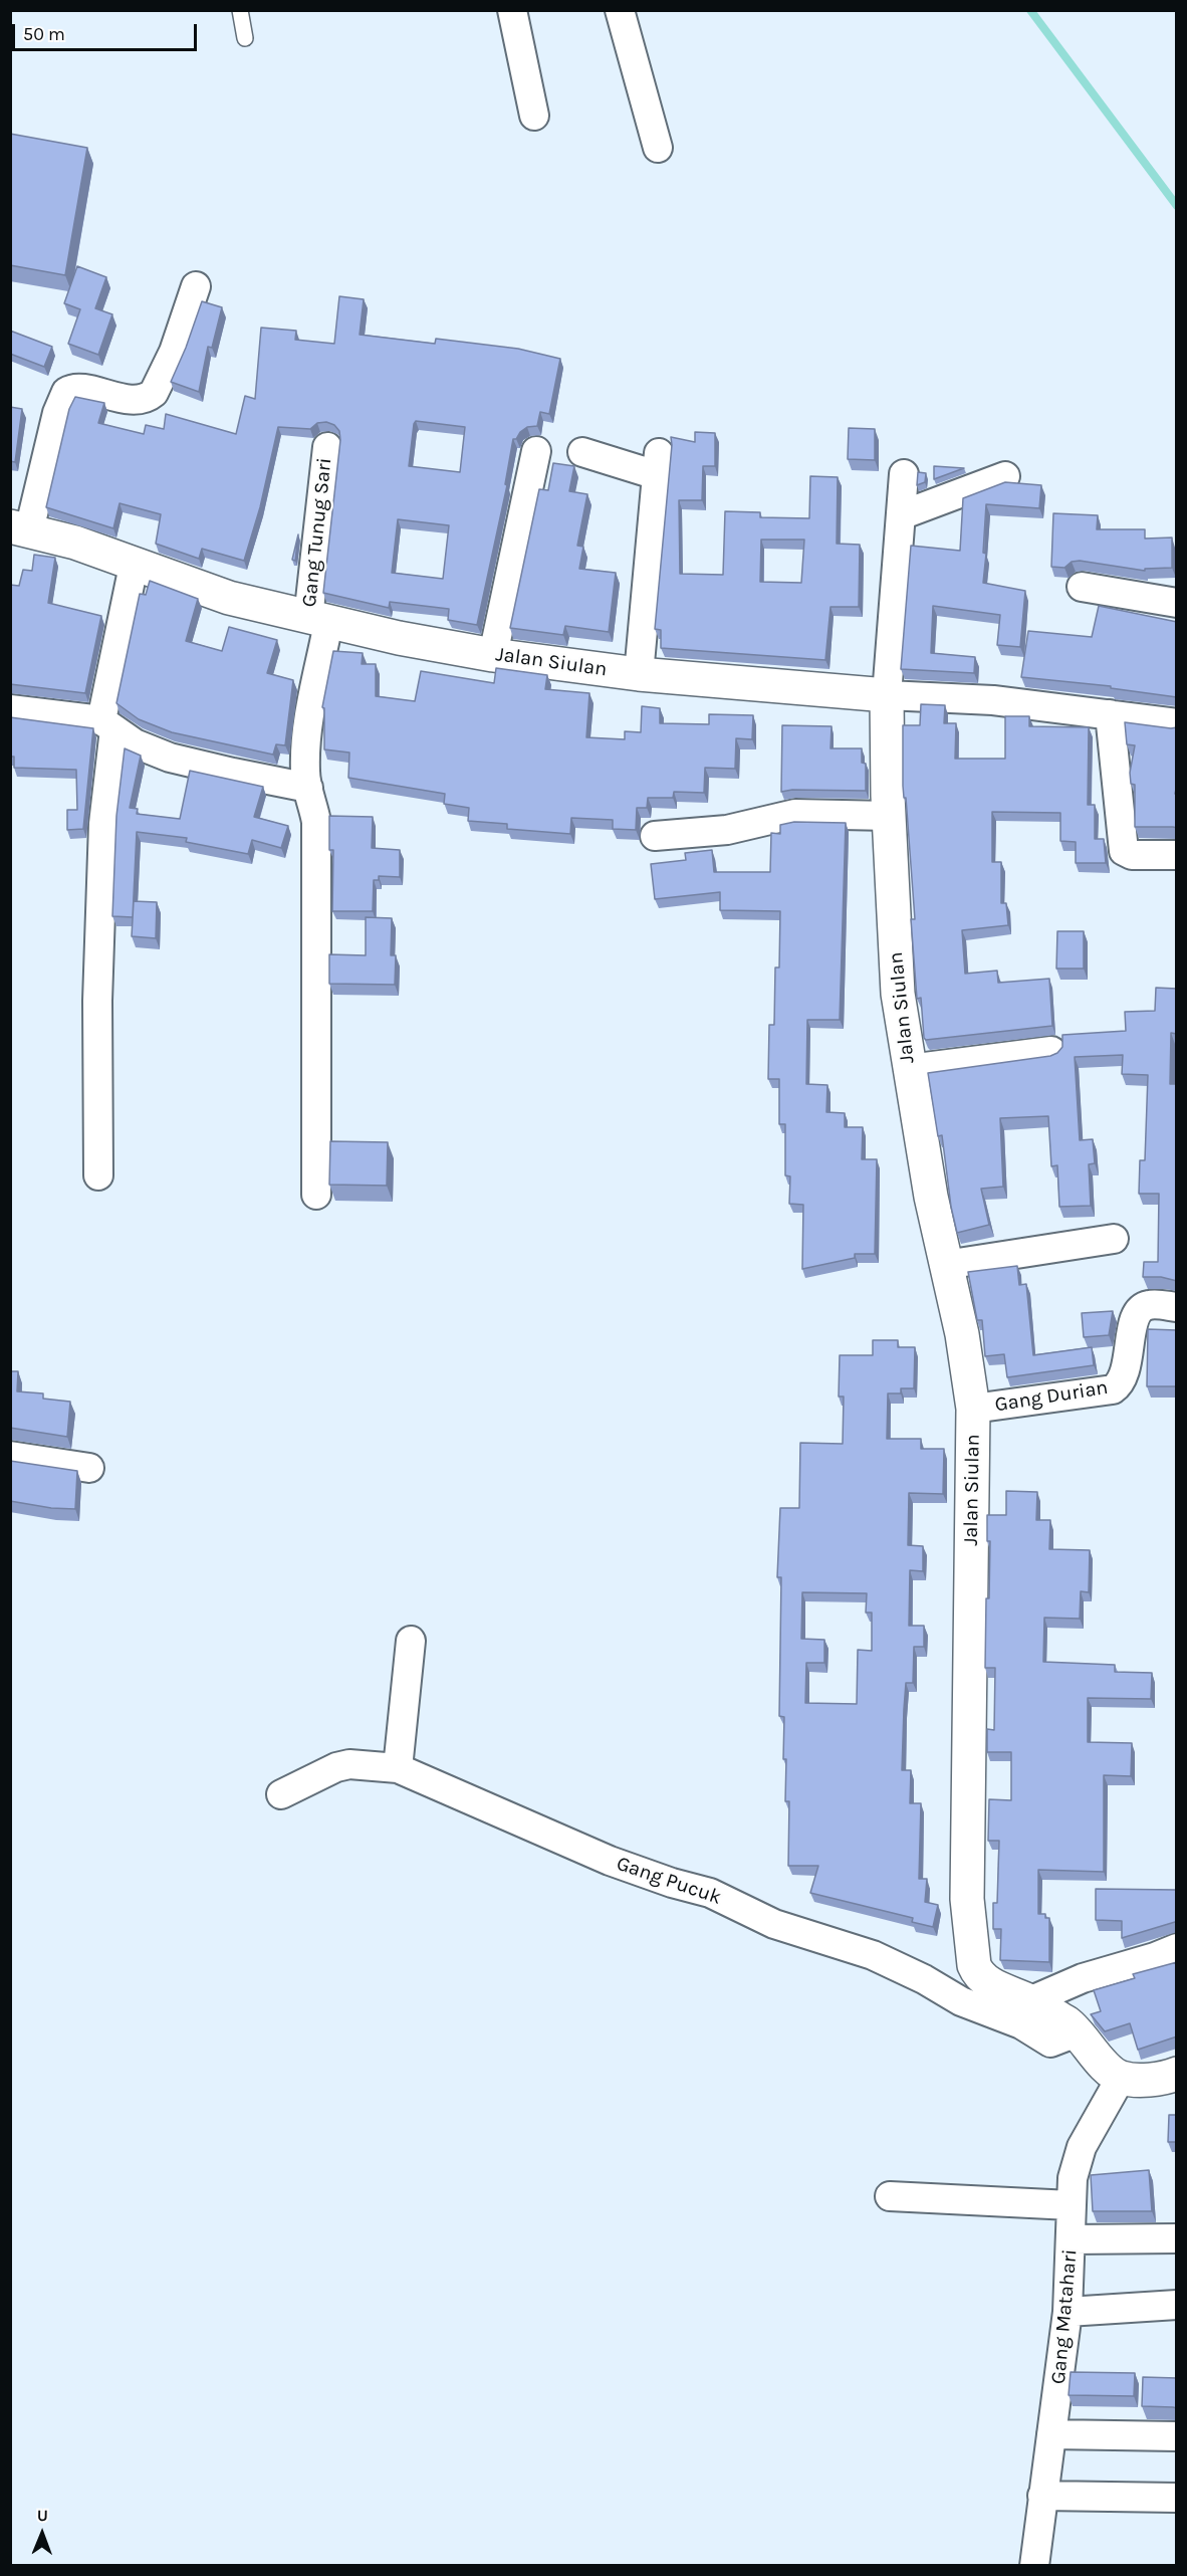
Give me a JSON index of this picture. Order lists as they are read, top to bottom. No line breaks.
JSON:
{"streets":{"street":["Gang Tunug Sari","Jalan Siulan","Gang Durian","Gang Pucuk","Gang Matahari"]},"crossings":[["Gang Tunug Sari","Jalan Siulan"],["Jalan Siulan","Gang Durian"],["Jalan Siulan","Gang Pucuk"],["Jalan Siulan","Gang Matahari"]],"scale_bar":"50 m","north":"top"}
